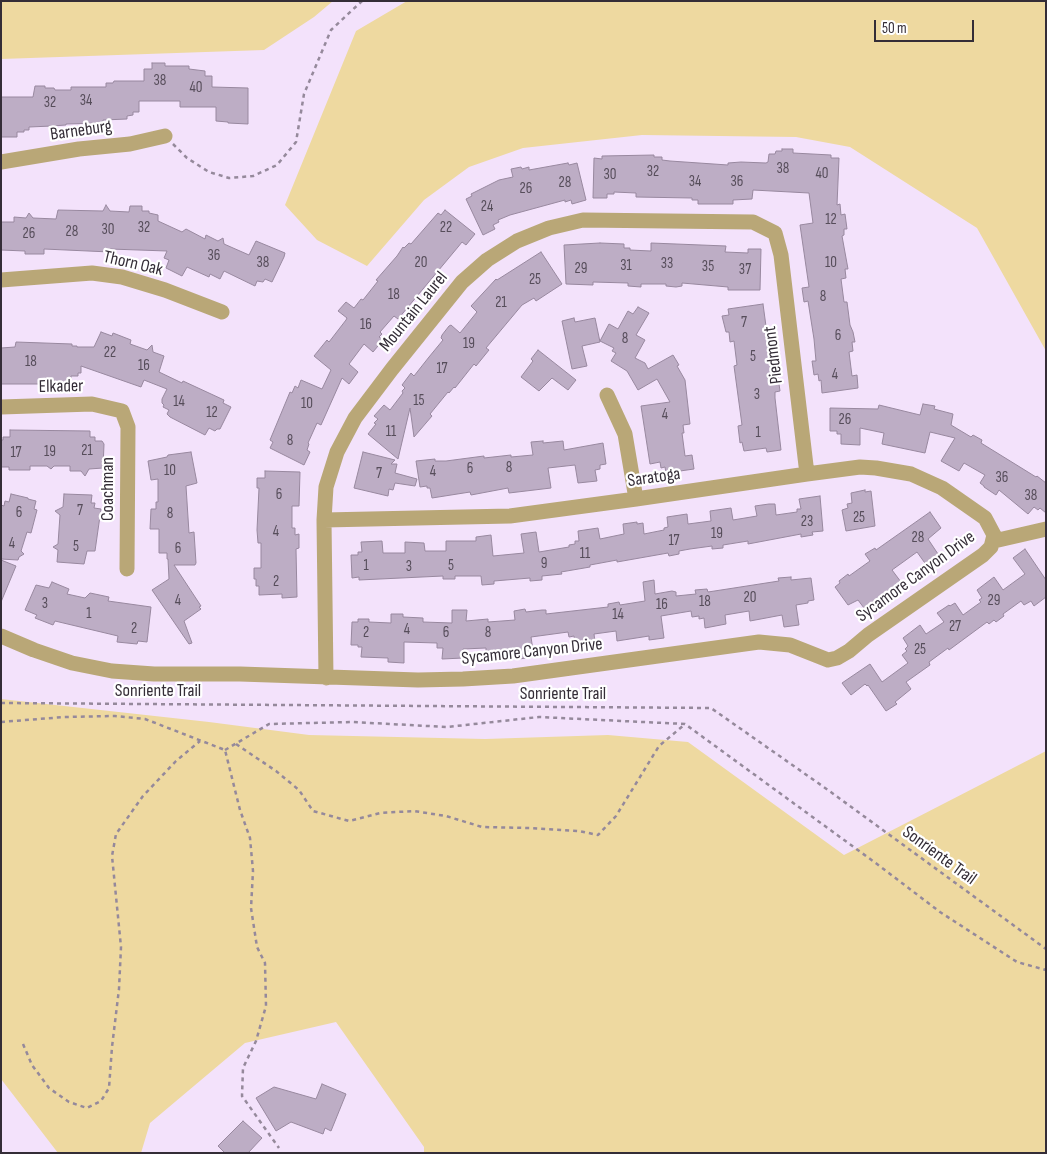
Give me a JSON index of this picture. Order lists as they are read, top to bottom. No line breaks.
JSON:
{"streets":{"street":["Barneburg","Thorn Oak","Mountain Laurel","Piedmont","Elkader","Saratoga","Coachman","Sycamore Canyon Drive"],"path":["Sonriente Trail"]},"crossings":[["Mountain Laurel","Piedmont"],["Mountain Laurel","Saratoga"],["Mountain Laurel","Sycamore Canyon Drive"],["Piedmont","Saratoga"],["Elkader","Coachman"],["Saratoga","Sycamore Canyon Drive"]],"house_numbers":["38","40","34","32","38","32","40","30","34","36","28","26","24","12","32","22","30","28","26","36","38","20","10","33","31","35","29","37","25","18","8","21","7","16","6","8","19","22","5","18","16","17","4","3","15","14","10","12","4","26","11","1","8","21","19","17","8","6","10","4","7","36","6","38","7","6","8","25","23","4","19","28","17","4","5","6","11","9","1","5","3","2","20","4","29","18","3","16","1","14","27","2","4","2","6","8","25"],"scale_bar":"50 m"}
